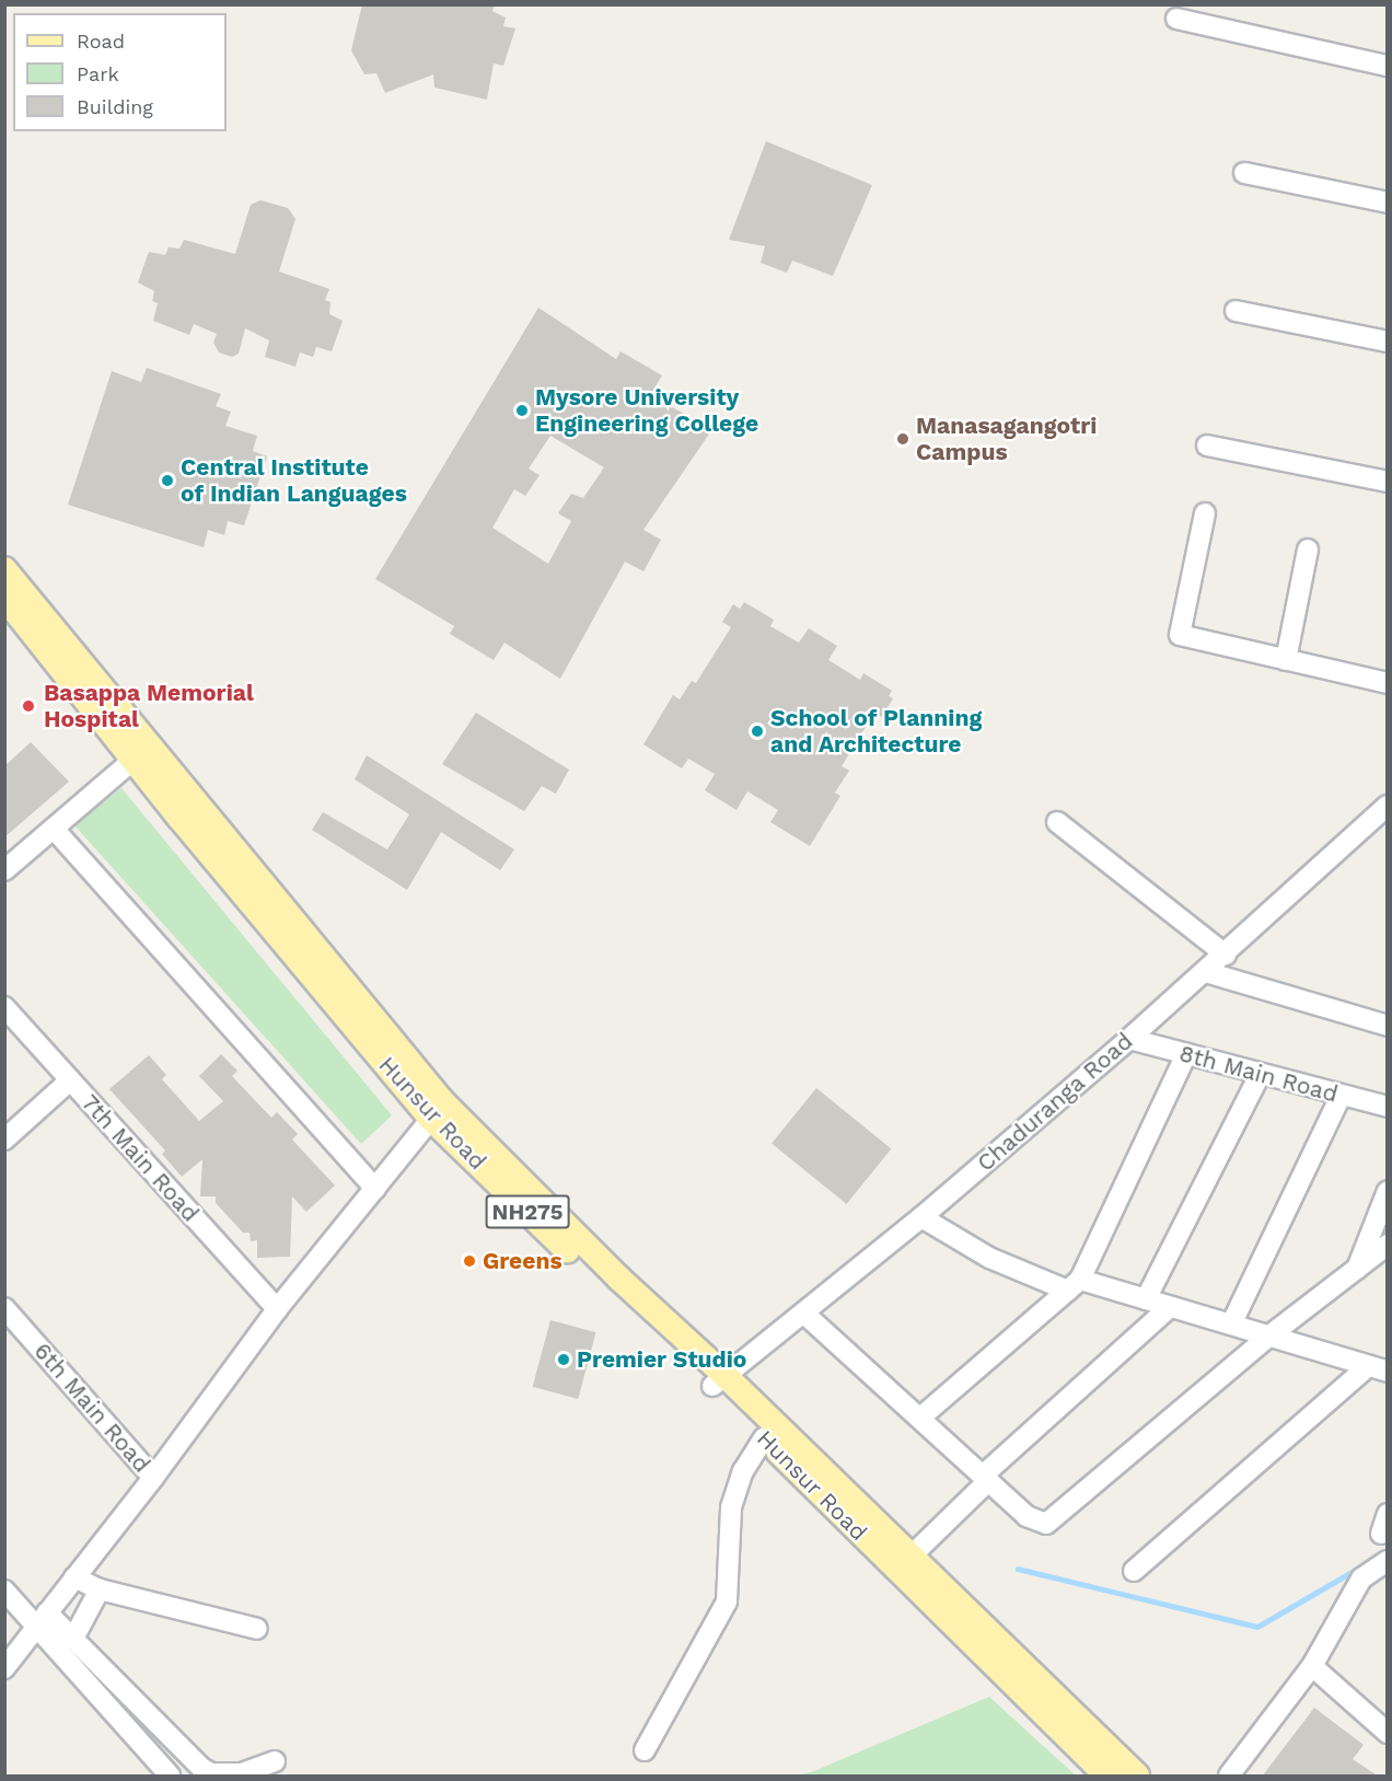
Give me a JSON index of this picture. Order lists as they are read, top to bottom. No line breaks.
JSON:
{"streets":{"main road":["Hunsur Road","NH275"],"street":["8th Main Road","Chaduranga Road","7th Main Road","6th Main Road"]},"crossings":[["8th Main Road","Chaduranga Road"],["Chaduranga Road","Hunsur Road"]],"places":["Mysore University Engineering College","Manasagangotri Campus","Central Institute of Indian Languages","Basappa Memorial Hospital","School of Planning and Architecture","Greens","Premier Studio"],"legend":["Road","Park","Building"]}
